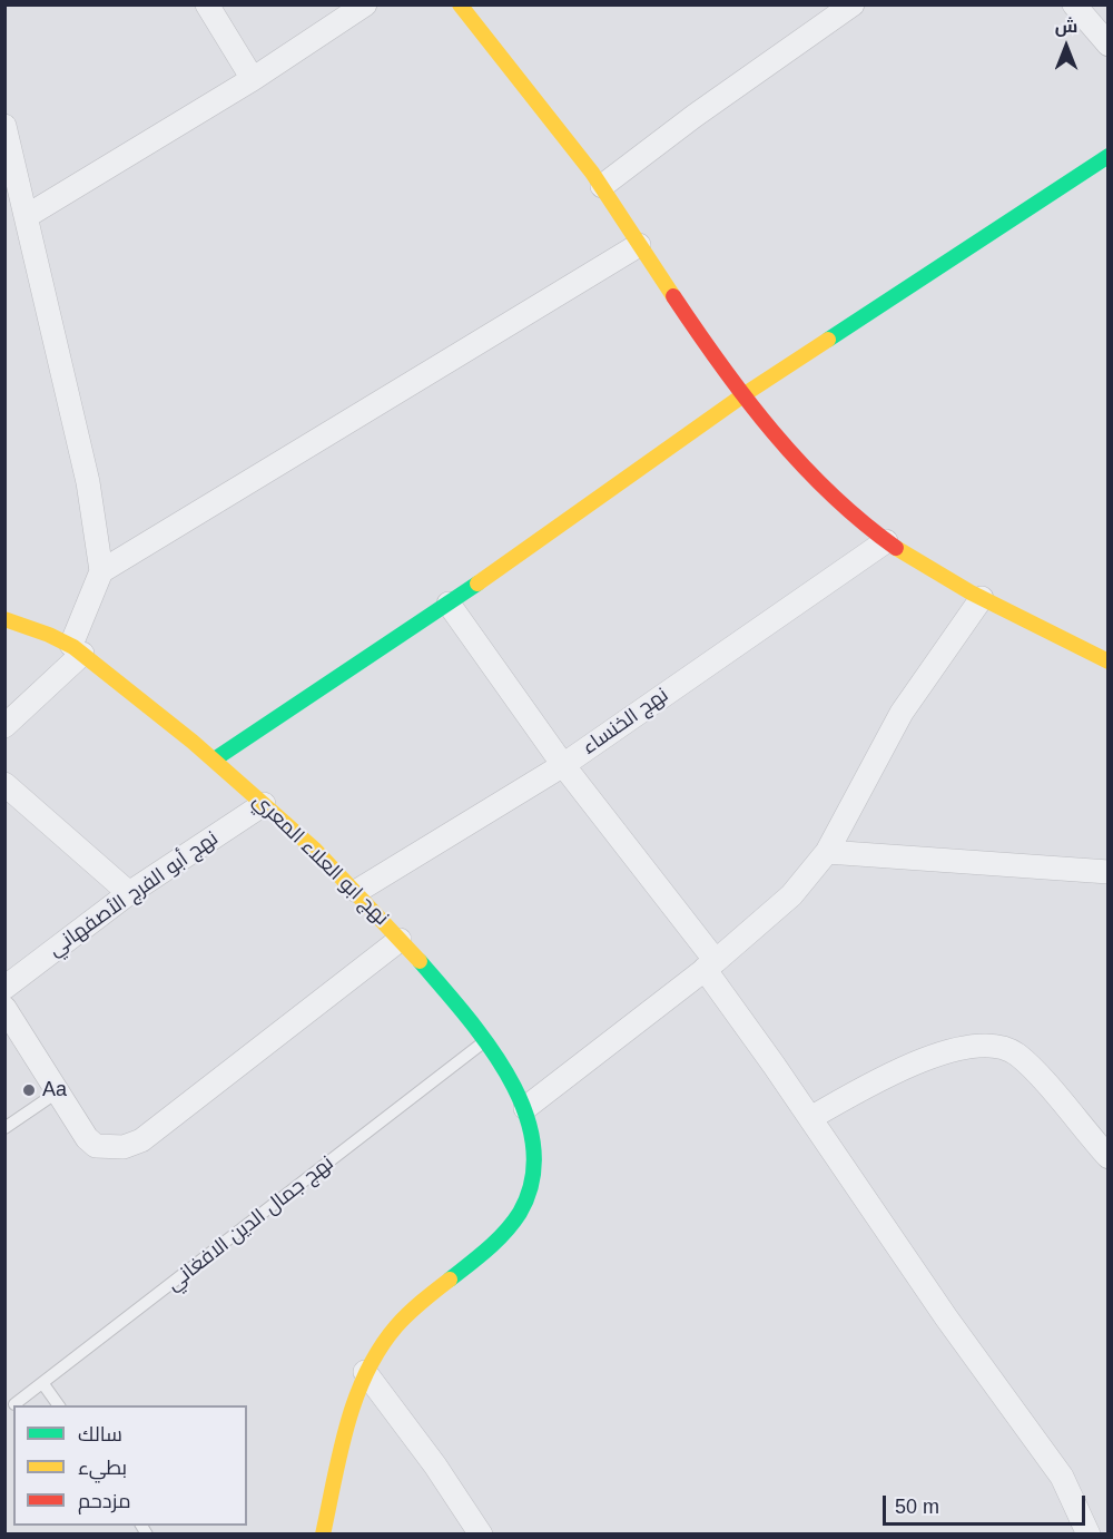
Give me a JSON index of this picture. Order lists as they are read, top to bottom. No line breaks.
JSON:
{"streets":{"street":["نهج الخنساء","نهج ابو العلاء المعري","نهج أبو الفرج الأصفهاني"],"lane":["نهج جمال الدين الافغاني"]},"crossings":[["نهج الخنساء","نهج ابو العلاء المعري"],["نهج ابو العلاء المعري","نهج أبو الفرج الأصفهاني"],["نهج ابو العلاء المعري","نهج جمال الدين الافغاني"]],"places":["Aa"],"legend":["سالك","بطيء","مزدحم"],"scale_bar":"50 m","north":"top"}
